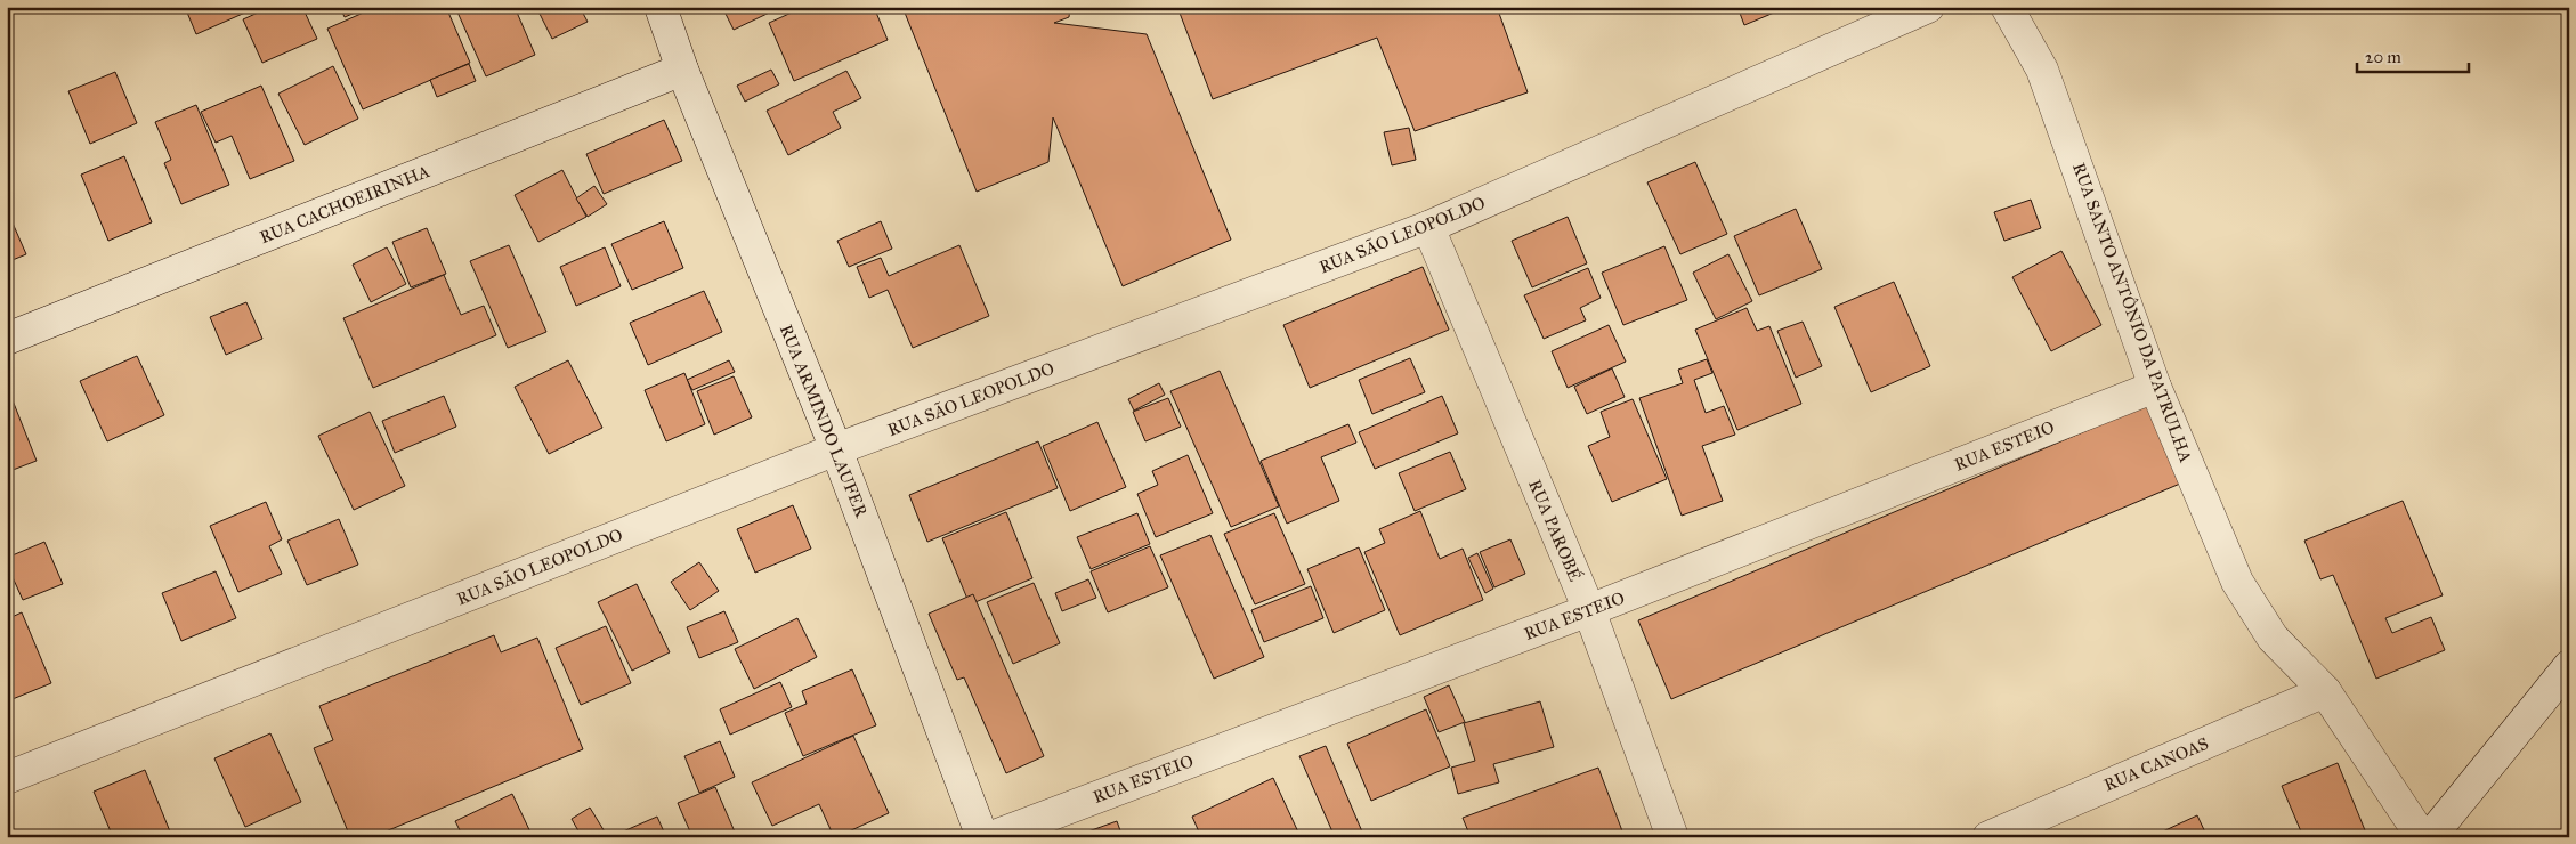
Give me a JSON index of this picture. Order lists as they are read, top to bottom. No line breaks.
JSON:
{"streets":{"street":["RUA CACHOEIRINHA","RUA SÃO LEOPOLDO","RUA SANTO ANTÔNIO DA PATRULHA","RUA ARMINDO LAUFER","RUA ESTEIO","RUA PAROBÉ","RUA CANOAS"]},"crossings":[["RUA CACHOEIRINHA","RUA ARMINDO LAUFER"],["RUA SÃO LEOPOLDO","RUA ARMINDO LAUFER"],["RUA SÃO LEOPOLDO","RUA PAROBÉ"],["RUA SANTO ANTÔNIO DA PATRULHA","RUA ESTEIO"],["RUA SANTO ANTÔNIO DA PATRULHA","RUA CANOAS"],["RUA ESTEIO","RUA PAROBÉ"]],"scale_bar":"20 m"}
